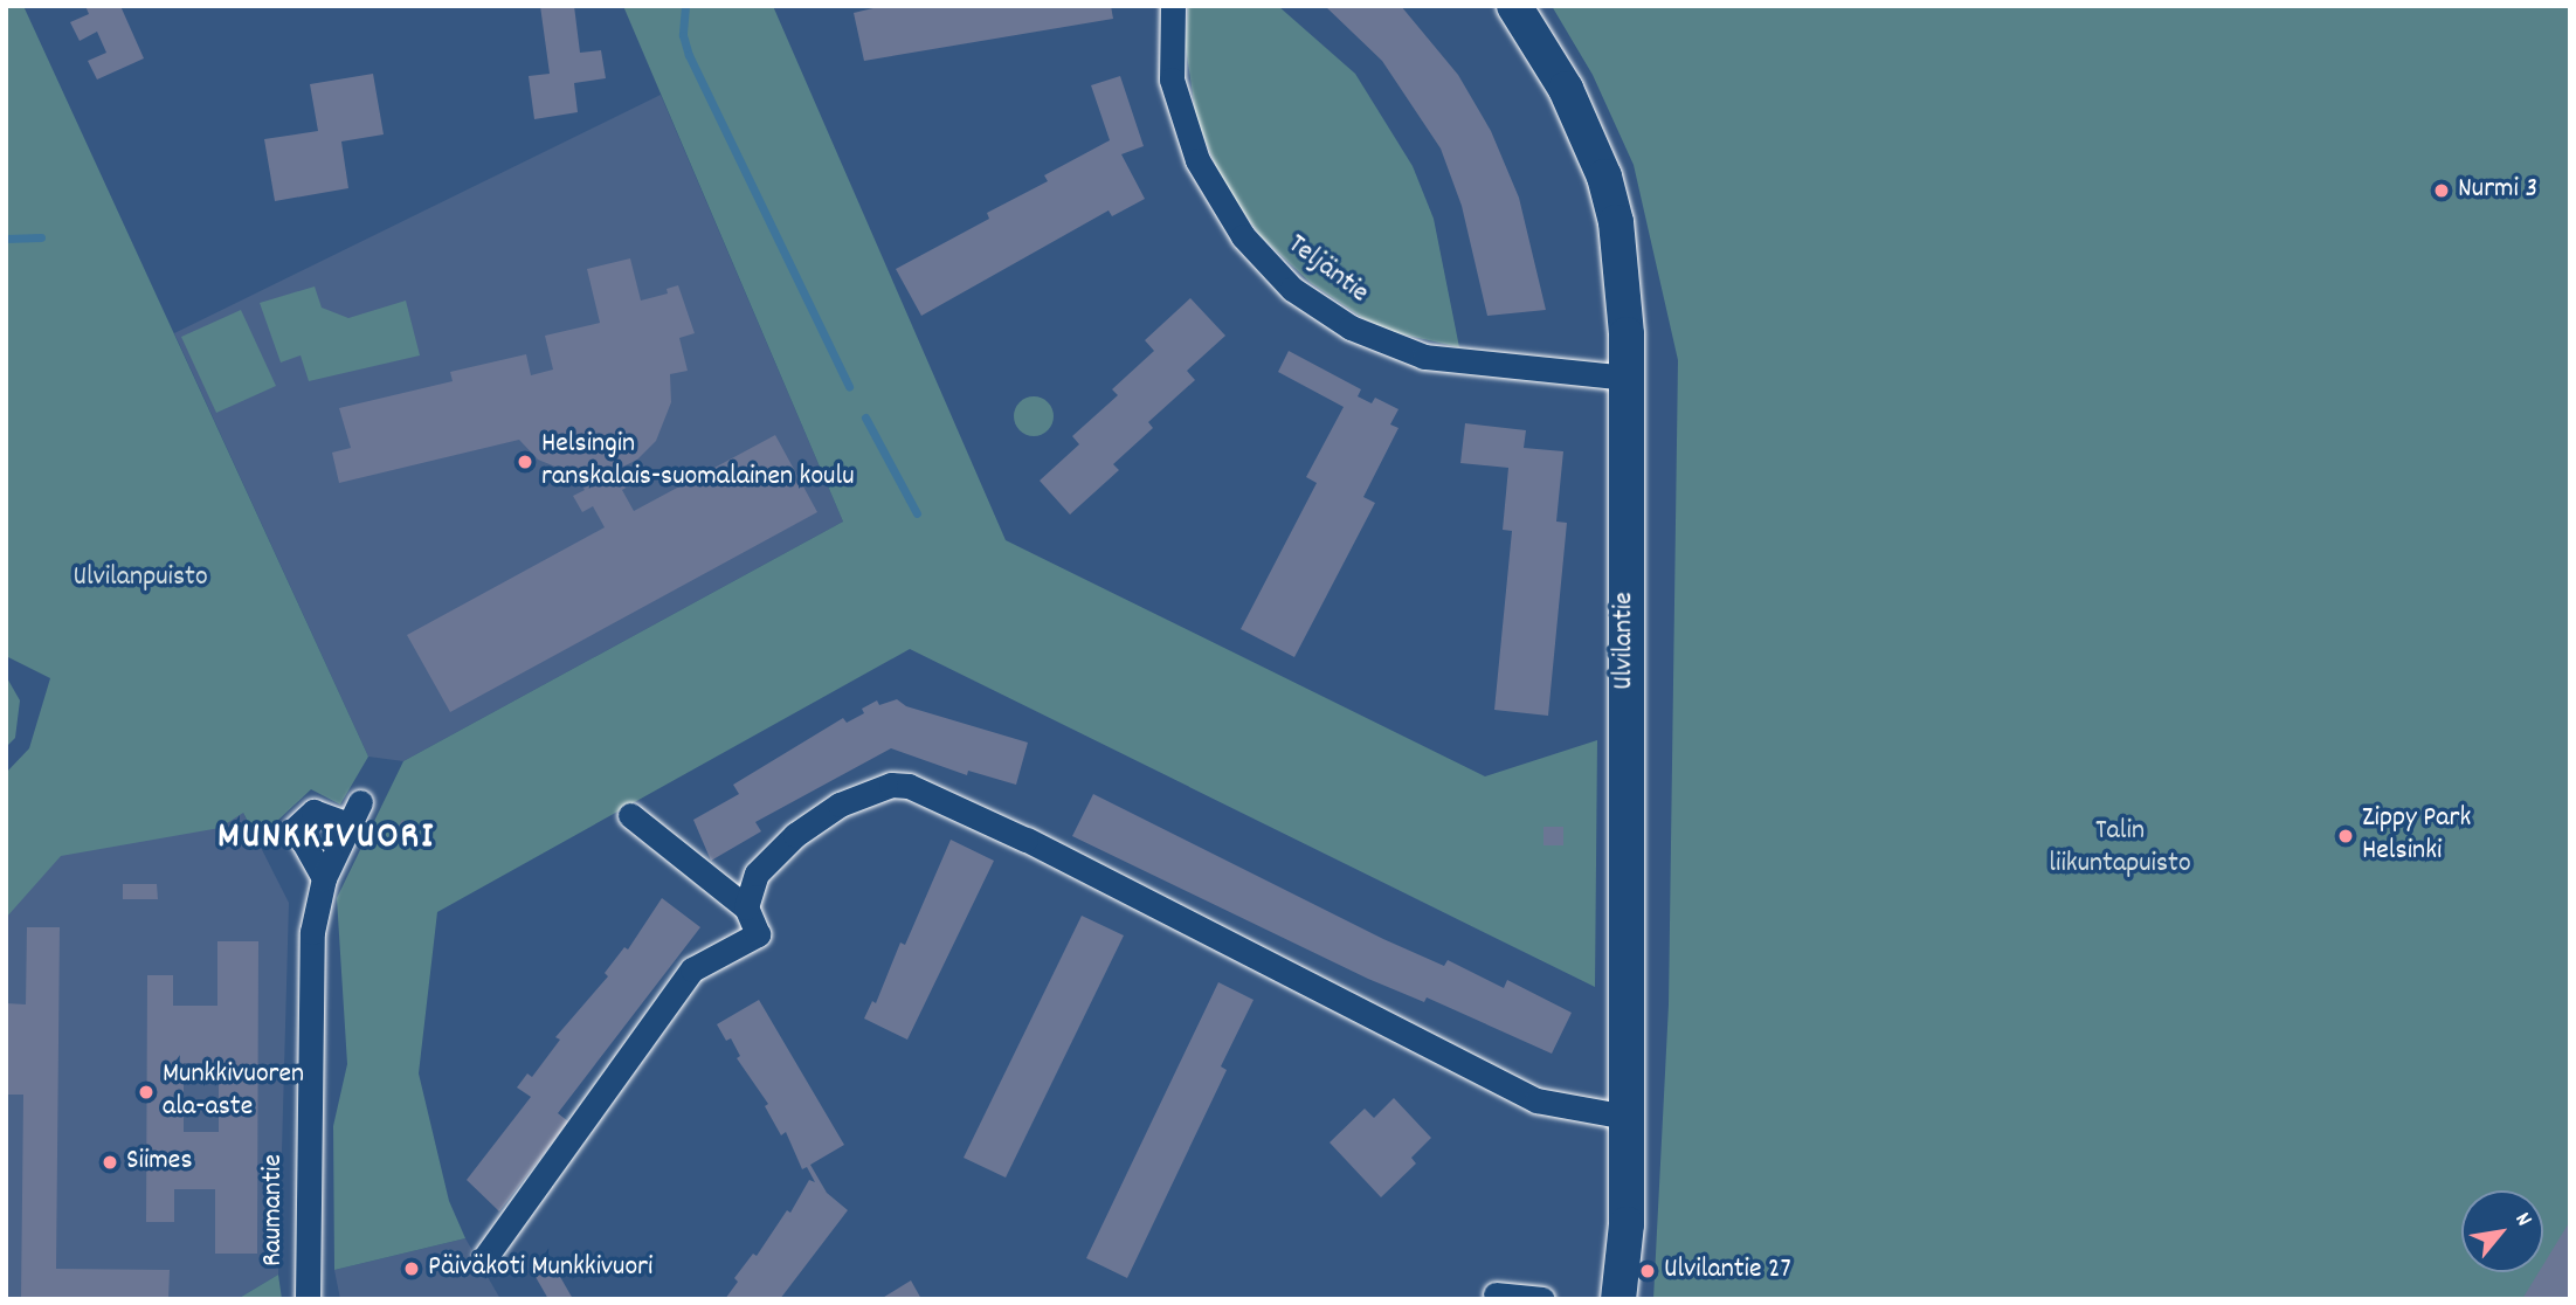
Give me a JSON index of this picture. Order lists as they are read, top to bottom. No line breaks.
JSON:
{"streets":{"street":["Teljäntie","Ulvilantie","Raumantie"]},"crossings":[["Teljäntie","Ulvilantie"]],"districts":["MUNKKIVUORI"],"parks":["Ulvilanpuisto","Talin liikuntapuisto"],"places":["Nurmi 3","Helsingin ranskalais-suomalainen koulu","Zippy Park Helsinki","Munkkivuoren ala-aste","Siimes","Päiväkoti Munkkivuori","Ulvilantie 27"],"north":"top right"}
